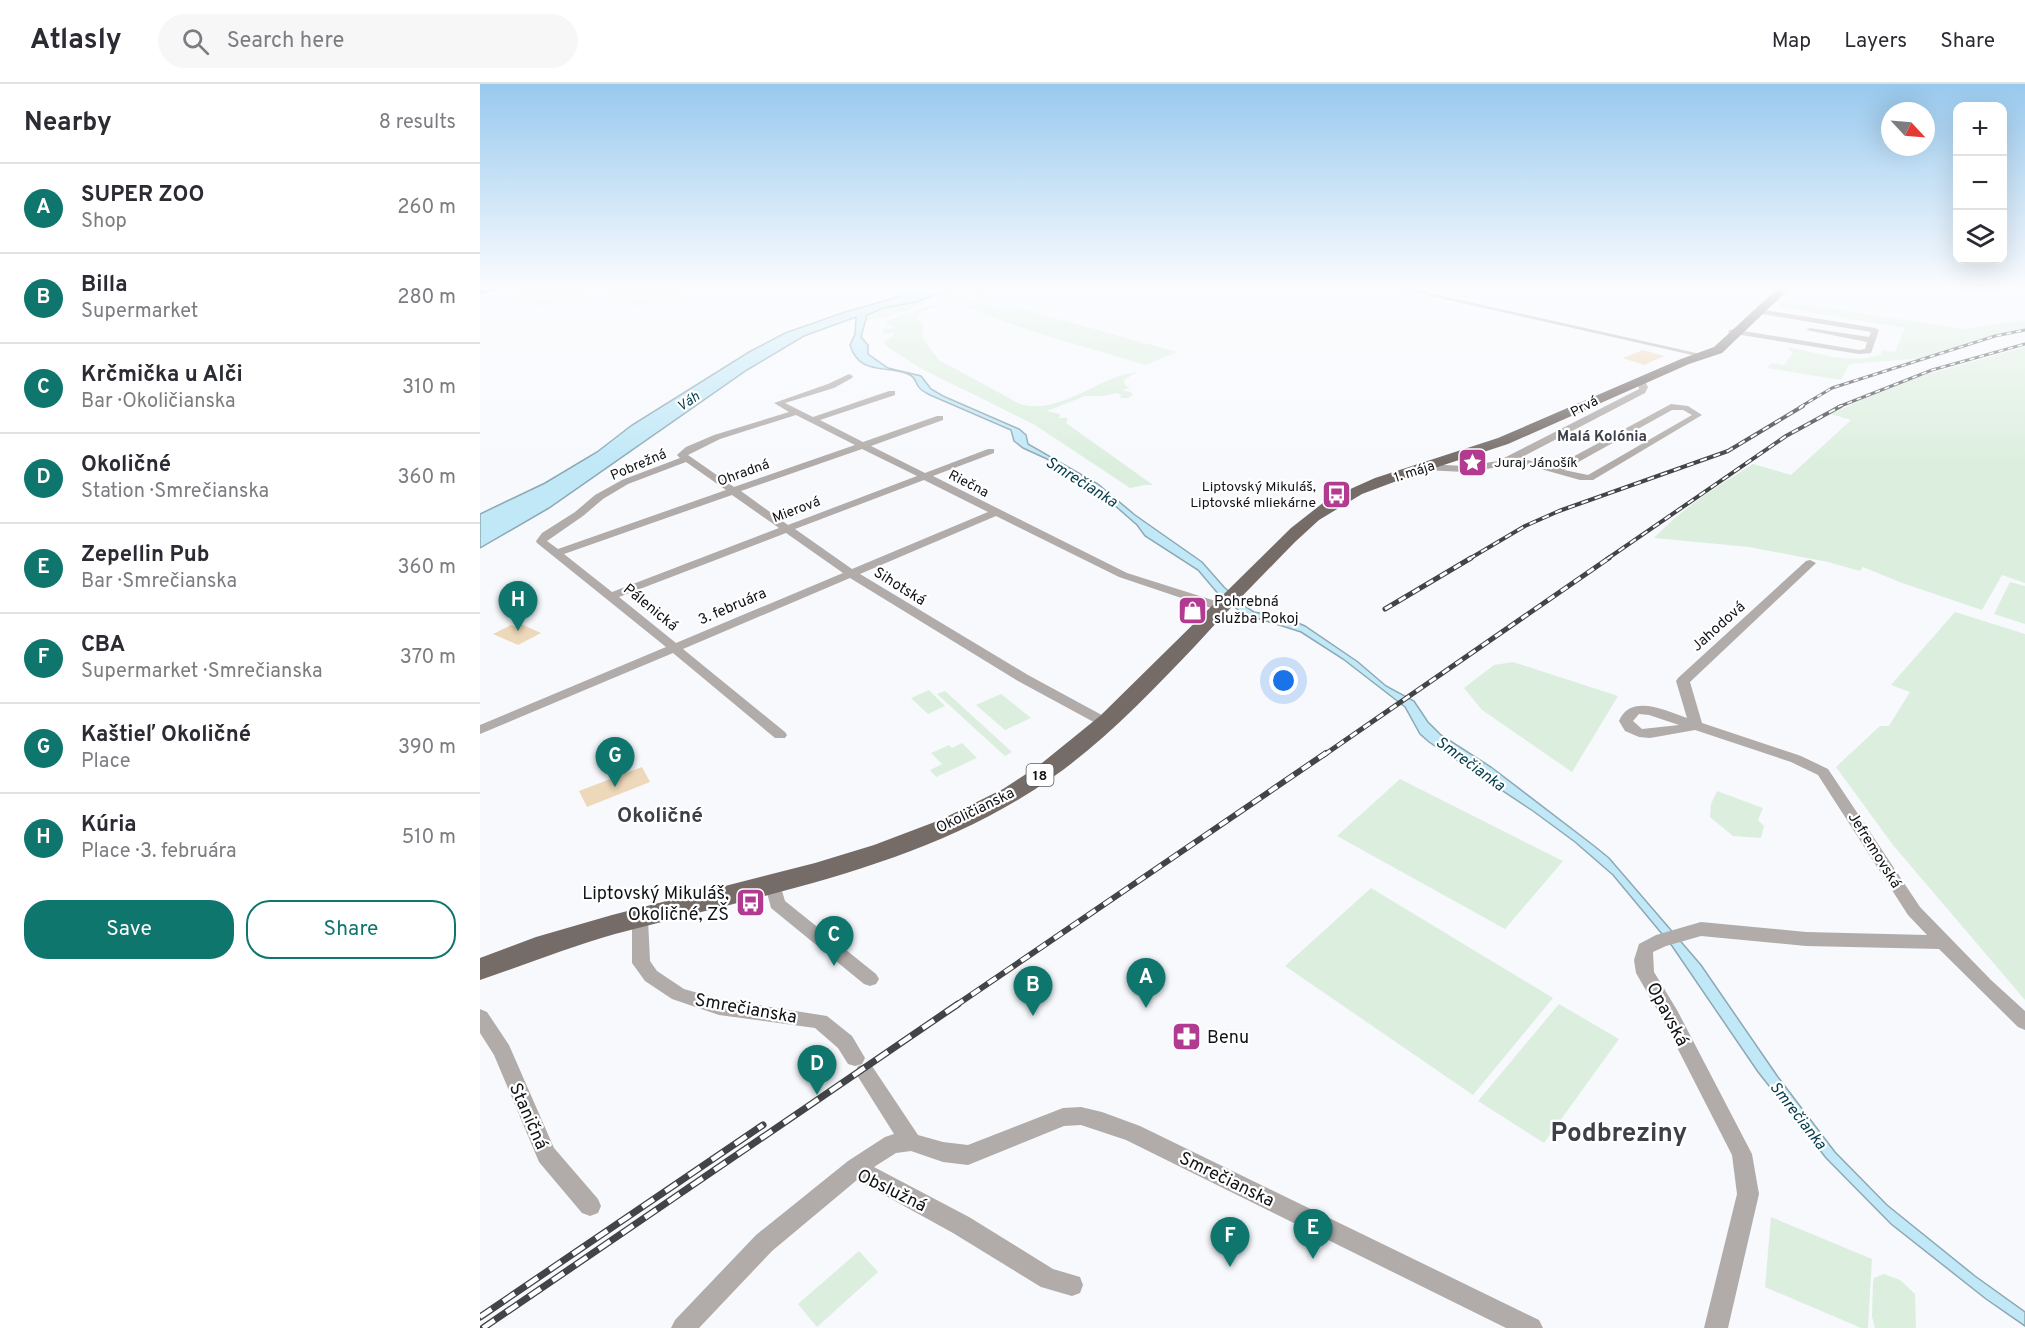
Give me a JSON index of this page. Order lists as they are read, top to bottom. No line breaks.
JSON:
{"streets":{"main road":["1. mája","18","Okoličianska"],"street":["Prvá","Pobrežná","Ohradná","Riečna","Mierová","Sihotská","3. februára","Pálenická","Jahodová","Jefremovská","Smrečianska","Opavská","Staničná","Obslužná"]},"crossings":[["Prvá","1. mája"],["Pobrežná","Ohradná"],["Pobrežná","Riečna"],["Pobrežná","Sihotská"],["Pobrežná","Pálenická"],["1. mája","Okoličianska"],["Ohradná","Riečna"],["Ohradná","Sihotská"],["Ohradná","Pálenická"],["Riečna","Mierová"],["Riečna","3. februára"],["Riečna","Okoličianska"],["Mierová","Sihotská"],["Mierová","Pálenická"],["Sihotská","3. februára"],["Sihotská","Okoličianska"],["3. februára","Pálenická"],["Jahodová","Jefremovská"],["Okoličianska","Smrečianska"],["Jefremovská","Opavská"]],"districts":["Malá Kolónia","Okoličné","Podbreziny"],"water":["Váh","Smrečianka"],"places":{"place":["Juraj Jánošík"],"bus stop":["Liptovský Mikuláš, Liptovské mliekárne","Liptovský Mikuláš, Okoličné, ZŠ"],"shop":["Pohrebná služba Pokoj"],"pharmacy":["Benu"]},"north":"bottom right","page":{"header":"Atlasly","search":"Search here","nav":["Map","Layers","Share"],"heading":["Nearby","8 results"],"map_buttons":["+","−"],"list":[{"mark":"A","name":"SUPER ZOO","note":"Shop","value":"260 m"},{"mark":"B","name":"Billa","note":"Supermarket","value":"280 m"},{"mark":"C","name":"Krčmička u Alči","note":"Bar · Okoličianska","value":"310 m"},{"mark":"D","name":"Okoličné","note":"Station · Smrečianska","value":"360 m"},{"mark":"E","name":"Zepellin Pub","note":"Bar · Smrečianska","value":"360 m"},{"mark":"F","name":"CBA","note":"Supermarket · Smrečianska","value":"370 m"},{"mark":"G","name":"Kaštieľ Okoličné","note":"Place","value":"390 m"},{"mark":"H","name":"Kúria","note":"Place · 3. februára","value":"510 m"}],"pins":["H","G","C","A","B","D","E","F"],"buttons":["Save","Share"]}}
